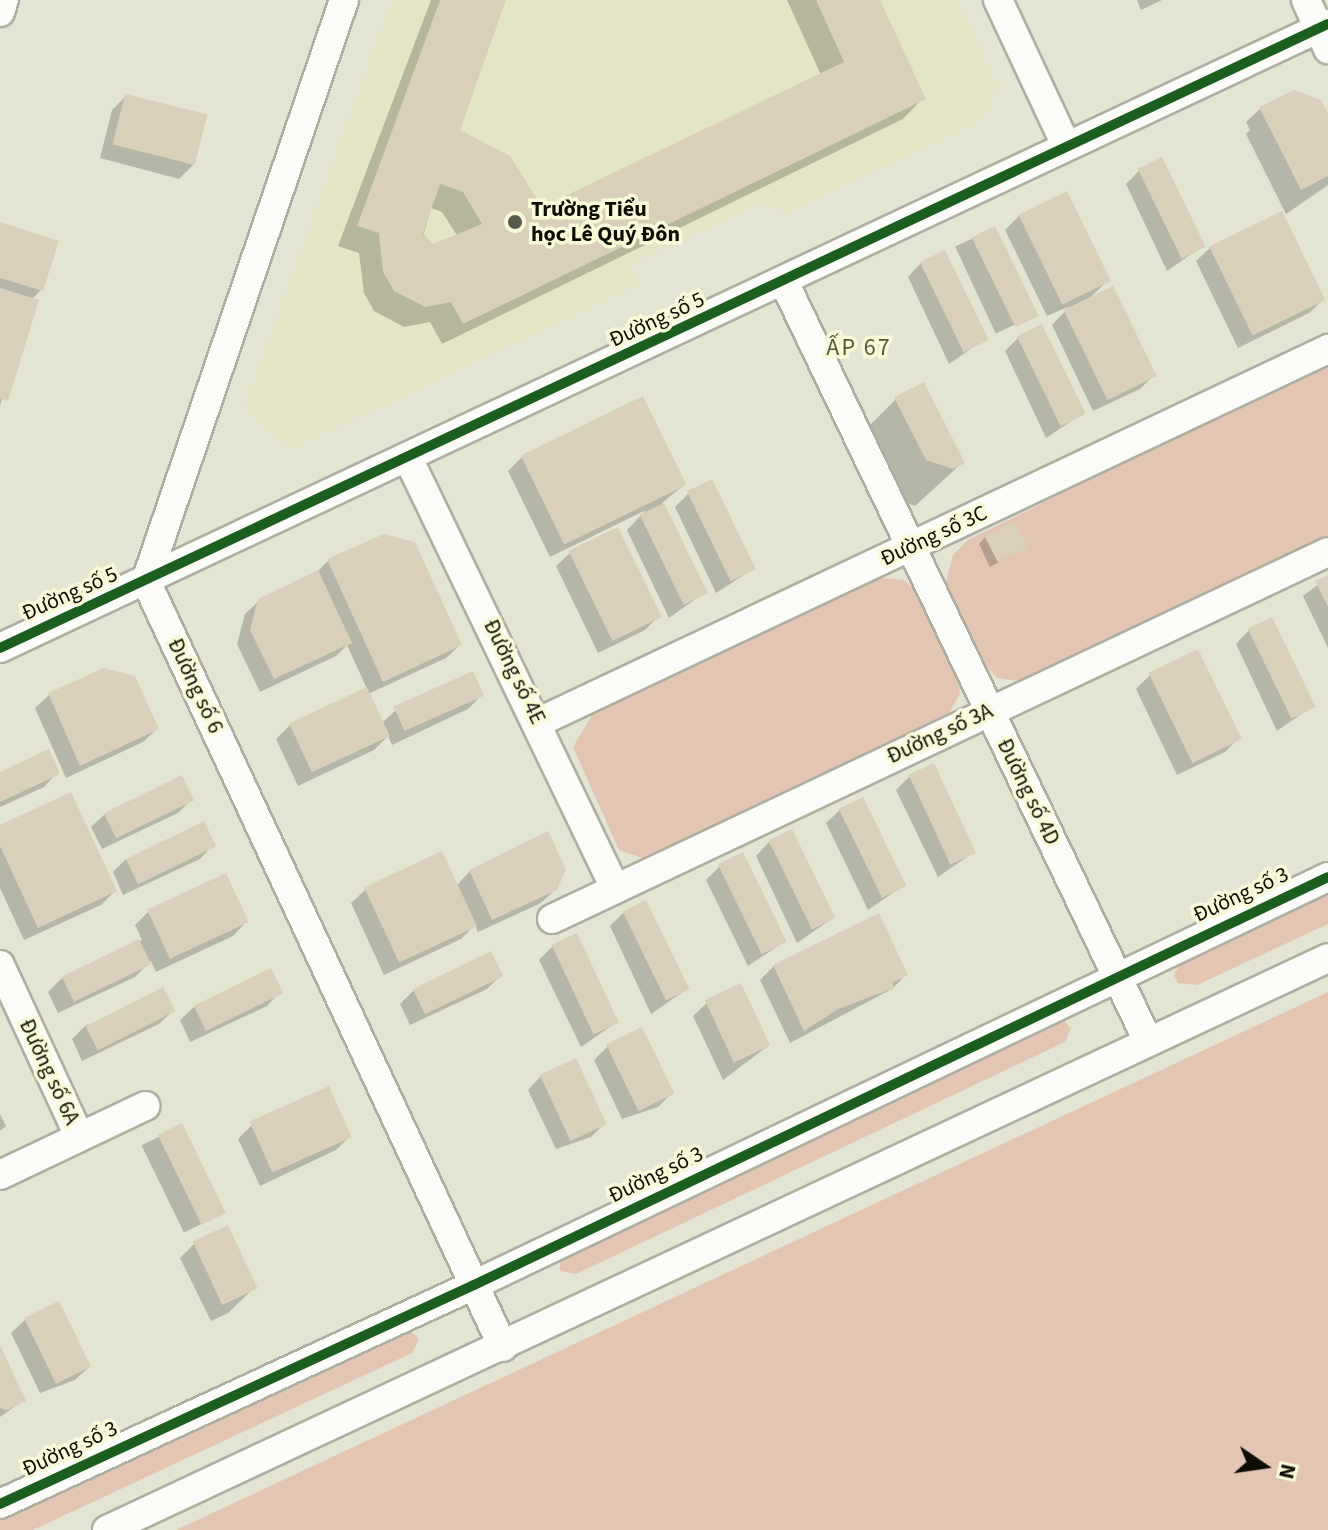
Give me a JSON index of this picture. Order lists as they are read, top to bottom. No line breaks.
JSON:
{"streets":{"street":["Đường số 5","Đường số 3C","Đường số 4E","Đường số 6","Đường số 3A","Đường số 4D","Đường số 3","Đường số 6A"]},"crossings":[["Đường số 5","Đường số 4E"],["Đường số 5","Đường số 6"],["Đường số 5","Đường số 4D"],["Đường số 3C","Đường số 4E"],["Đường số 3C","Đường số 4D"],["Đường số 4E","Đường số 3A"],["Đường số 6","Đường số 3"],["Đường số 3A","Đường số 4D"],["Đường số 4D","Đường số 3"]],"districts":["ẤP 67"],"places":["Trường Tiểu học Lê Quý Đôn"],"north":"right"}
